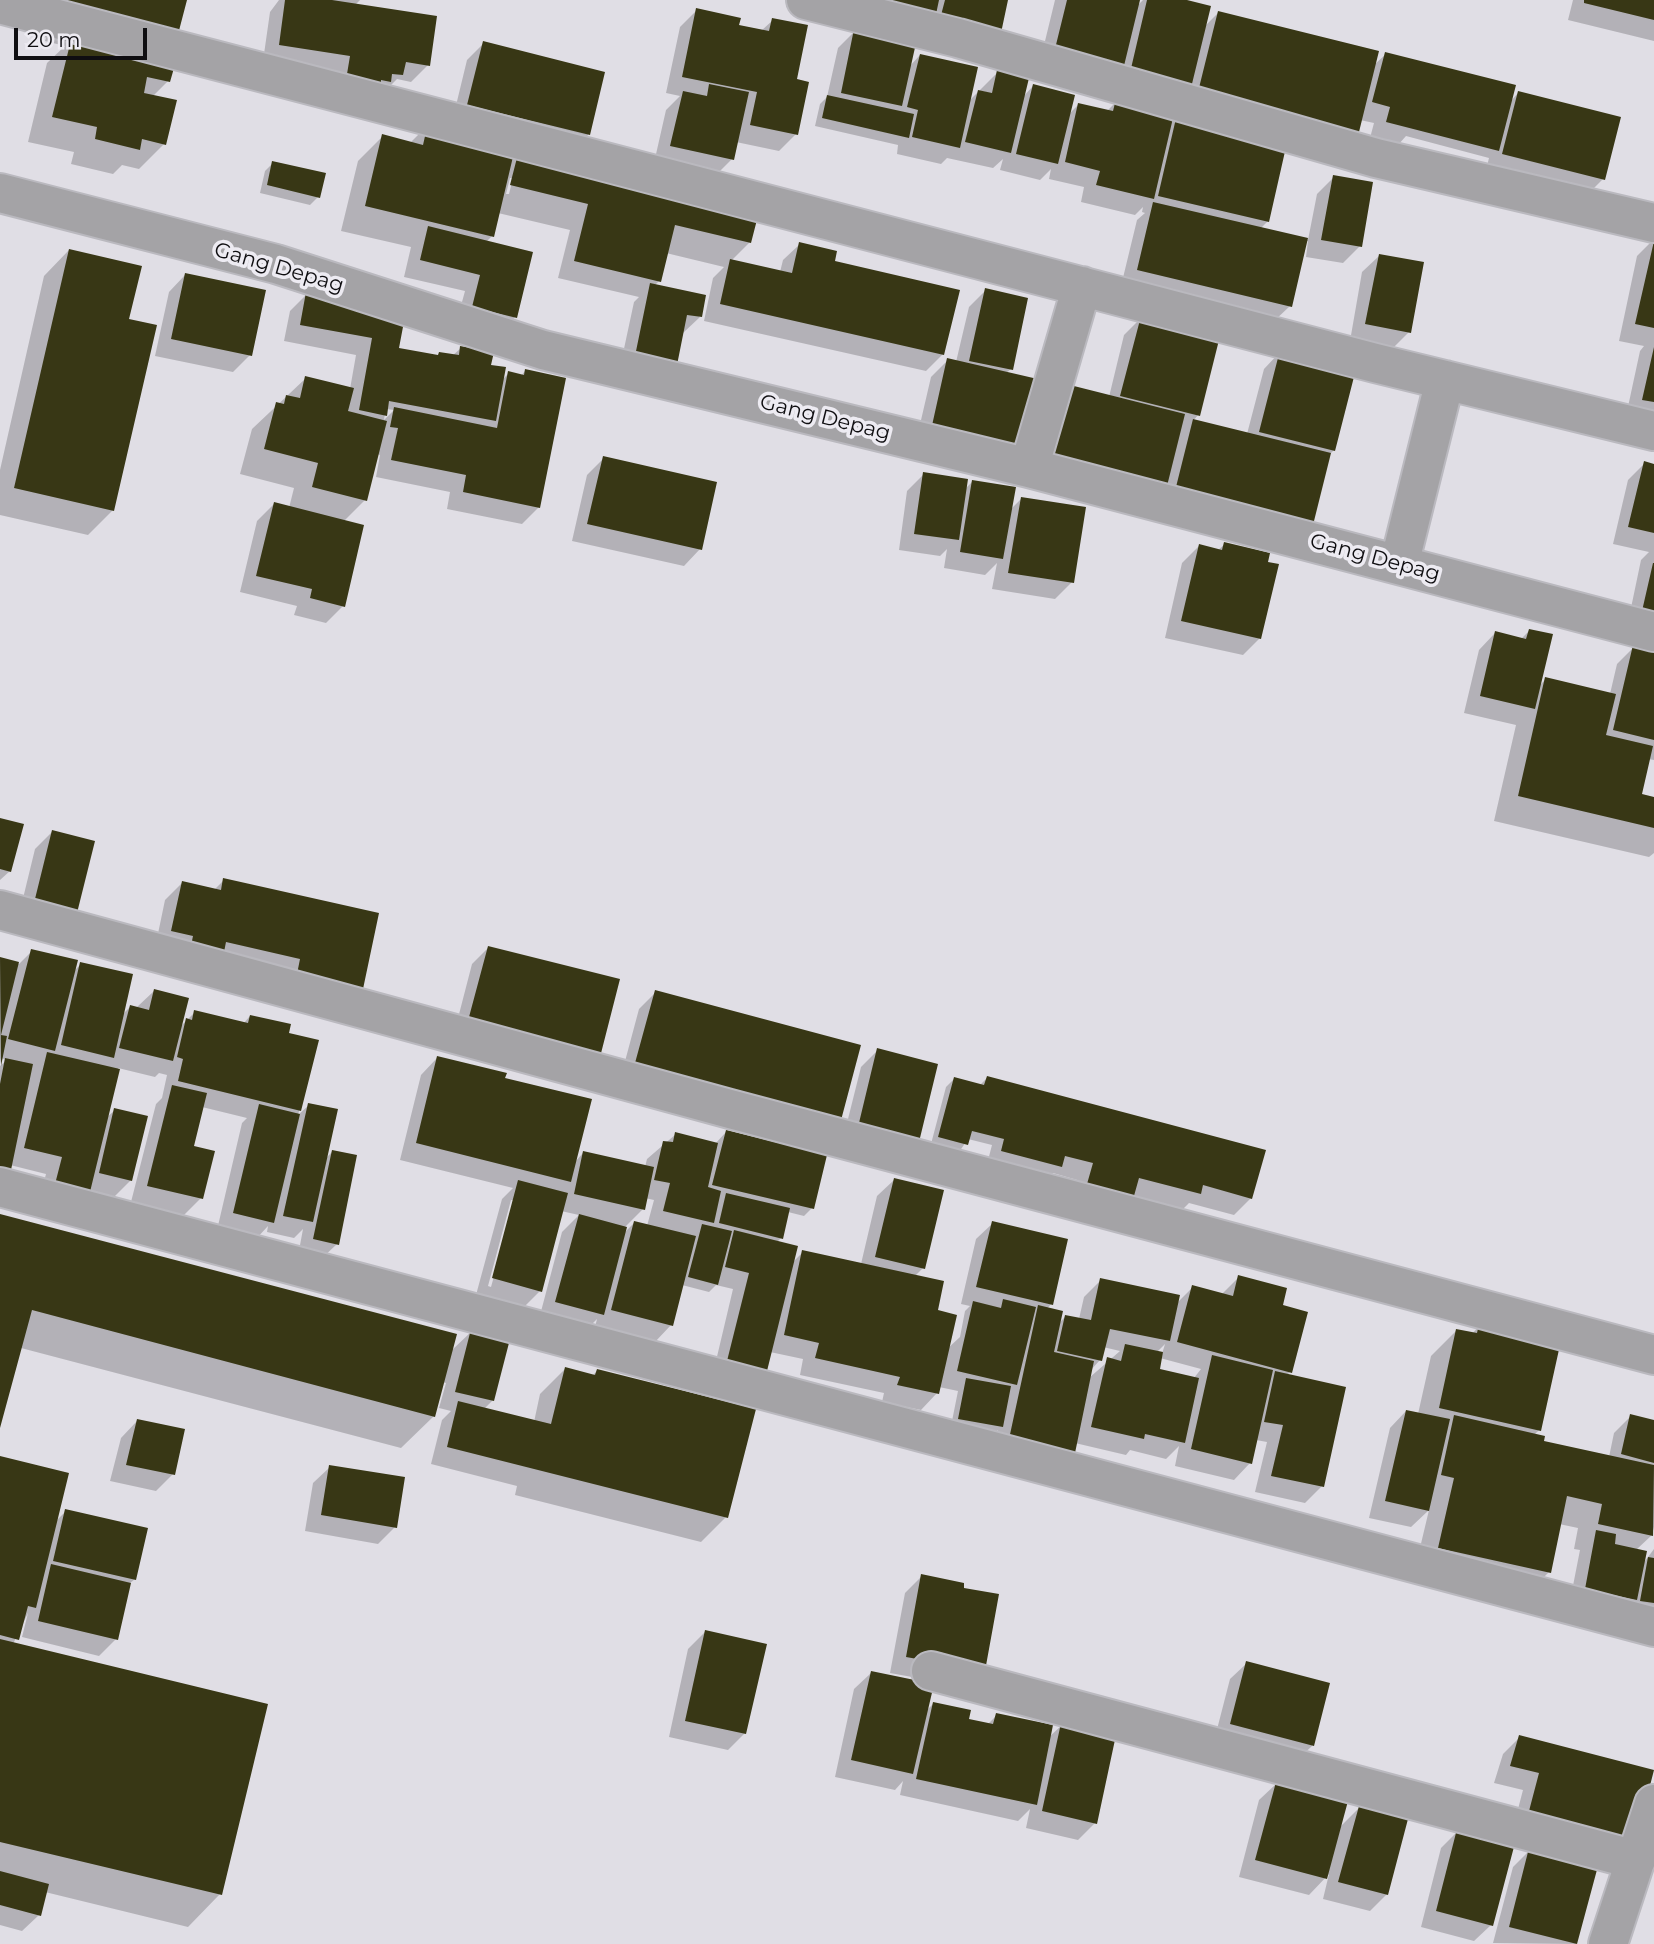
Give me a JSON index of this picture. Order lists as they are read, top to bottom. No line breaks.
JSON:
{"streets":{"street":["Gang Depag"]},"scale_bar":"20 m"}
